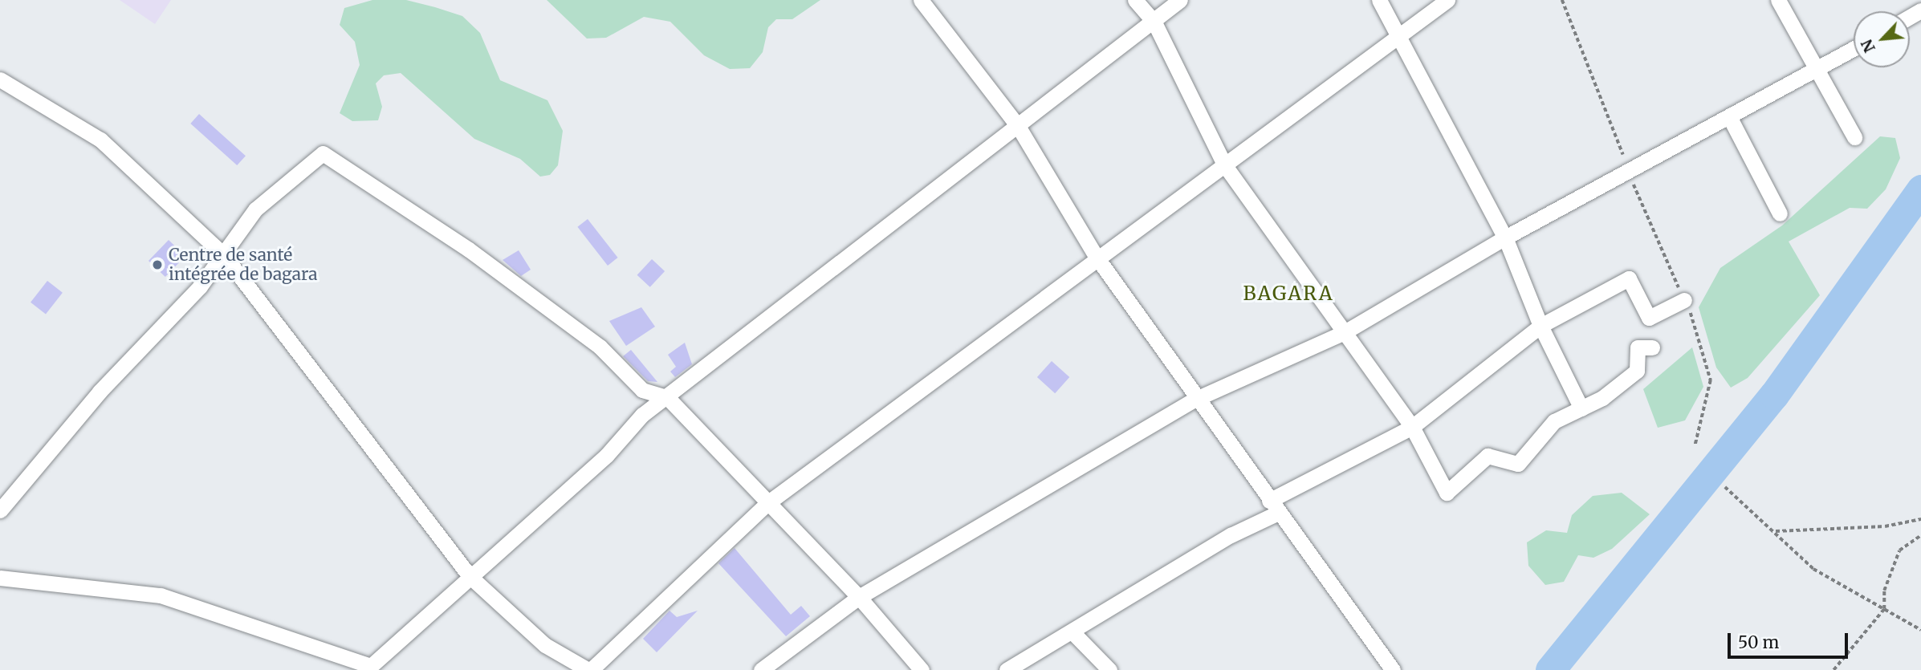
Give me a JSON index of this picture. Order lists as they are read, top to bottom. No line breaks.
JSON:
{"districts":["BAGARA"],"places":["Centre de santé intégrée de bagara"],"scale_bar":"50 m","north":"bottom left"}
